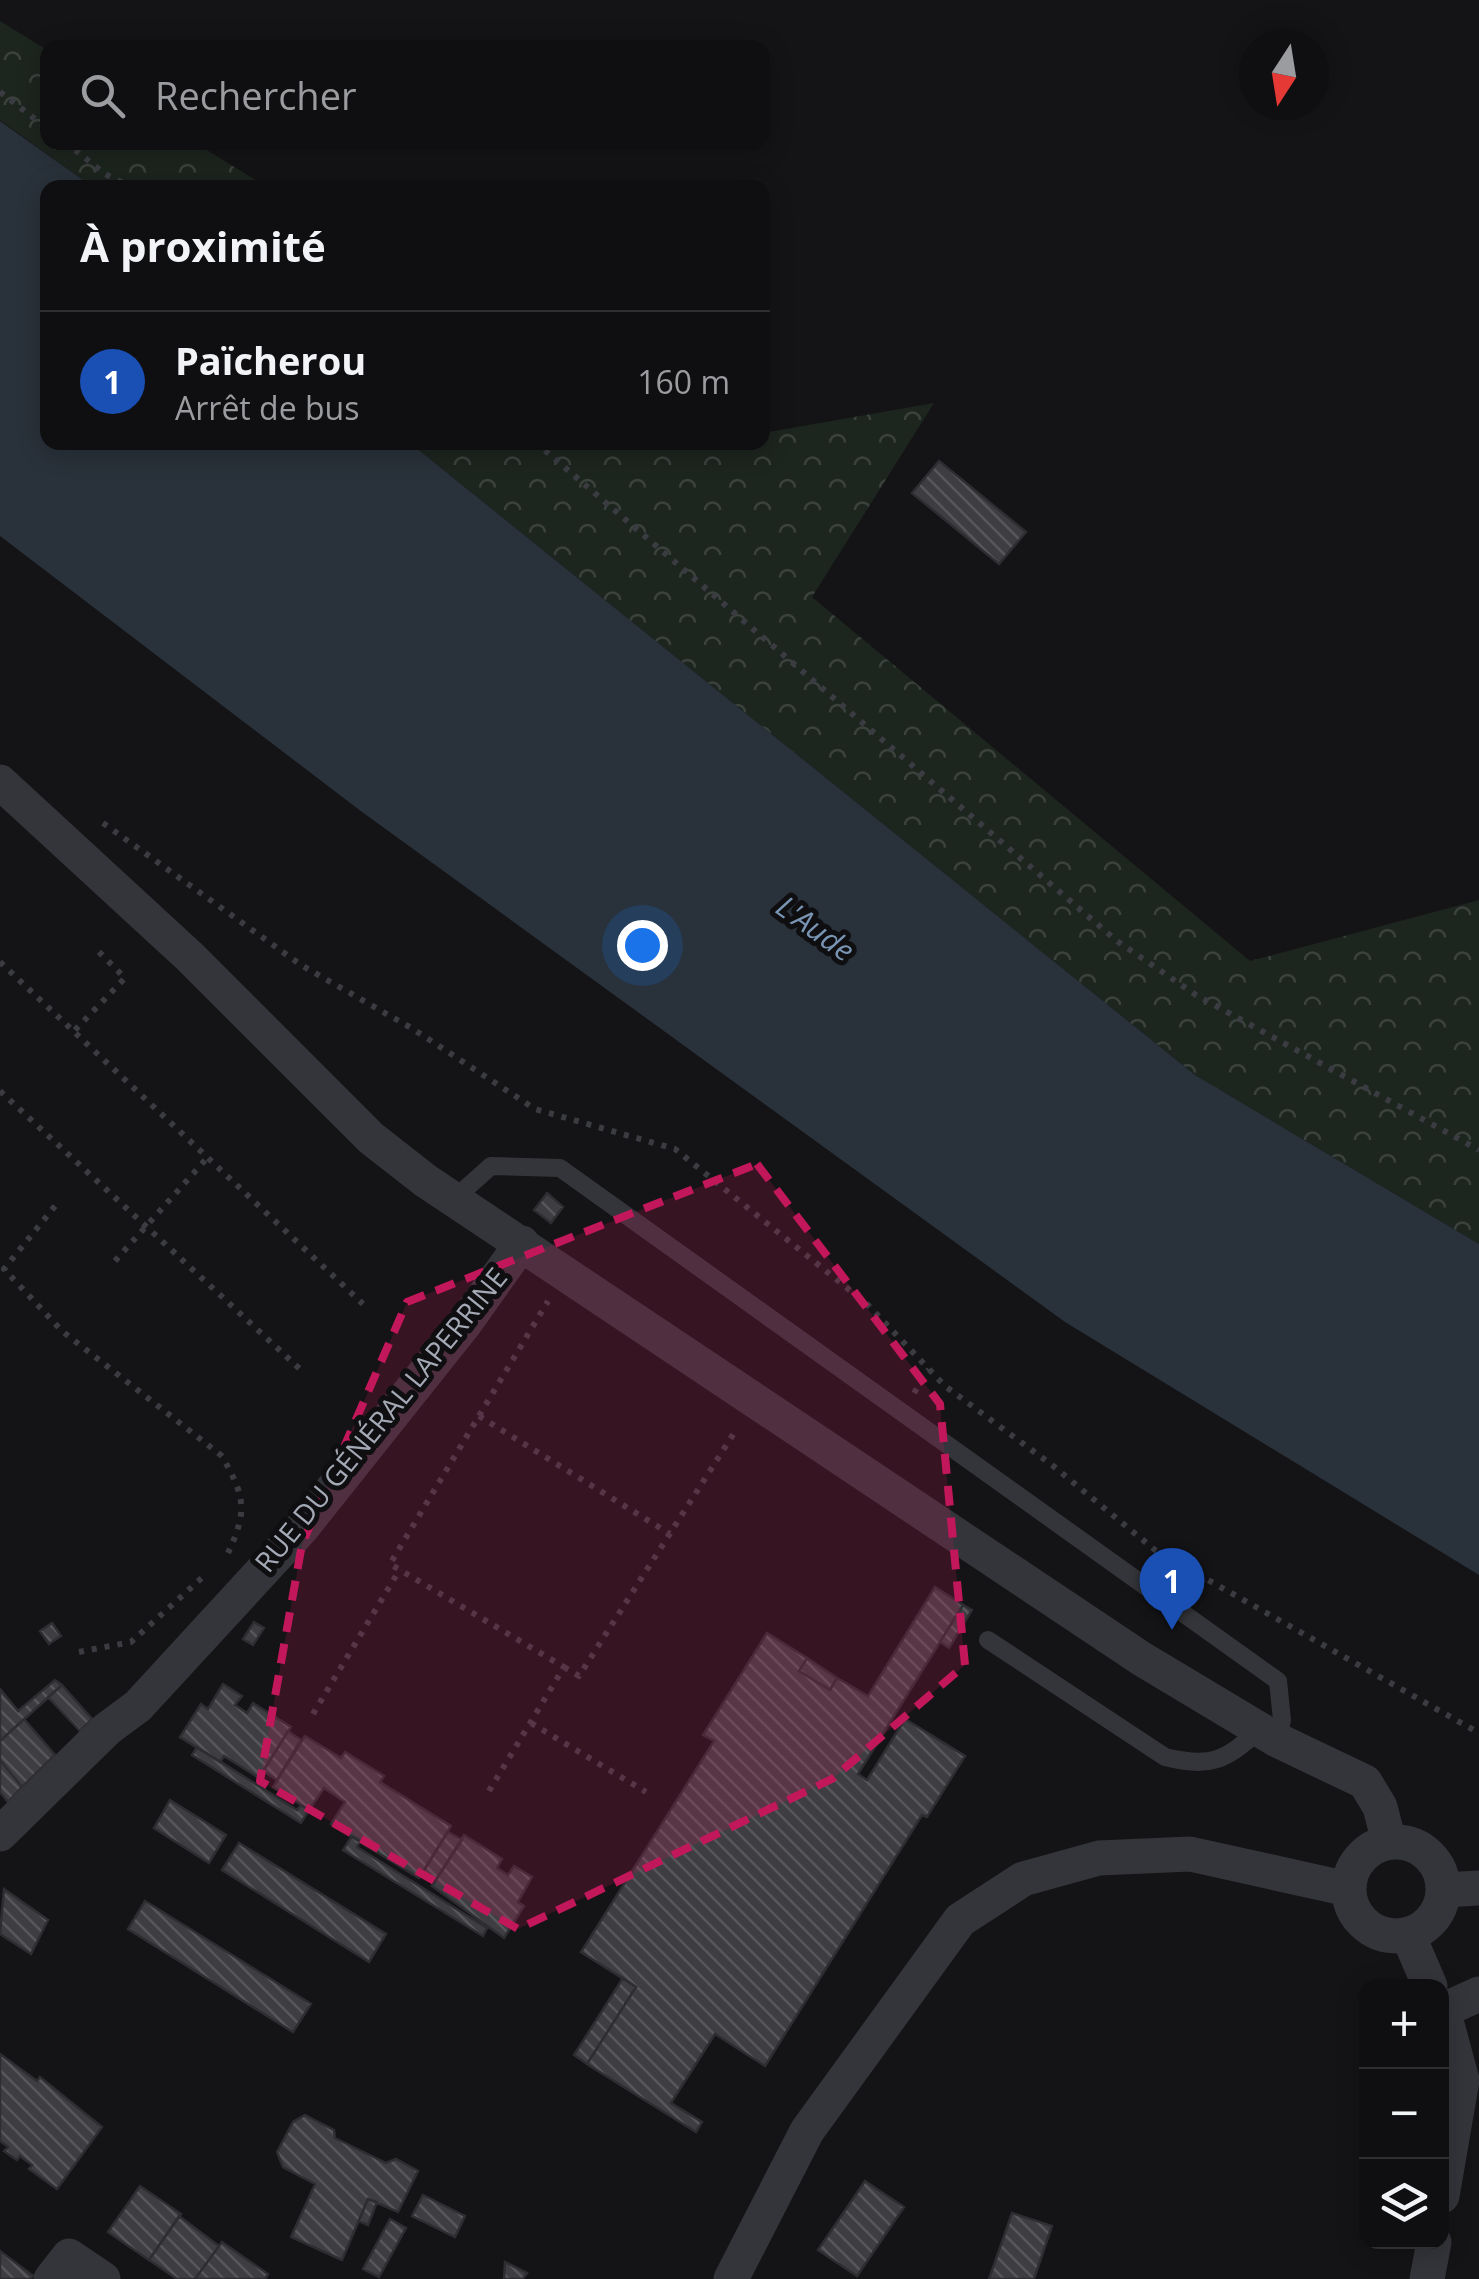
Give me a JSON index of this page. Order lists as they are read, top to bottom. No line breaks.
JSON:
{"streets":{"street":["RUE DU GÉNÉRAL LAPERRINE"]},"water":["L'Aude"],"north":"bottom","page":{"search":"Rechercher","heading":"À proximité","list":[{"mark":"1","name":"Païcherou","note":"Arrêt de bus","value":"160 m"}],"pins":"1","map_buttons":["+","−"]}}
